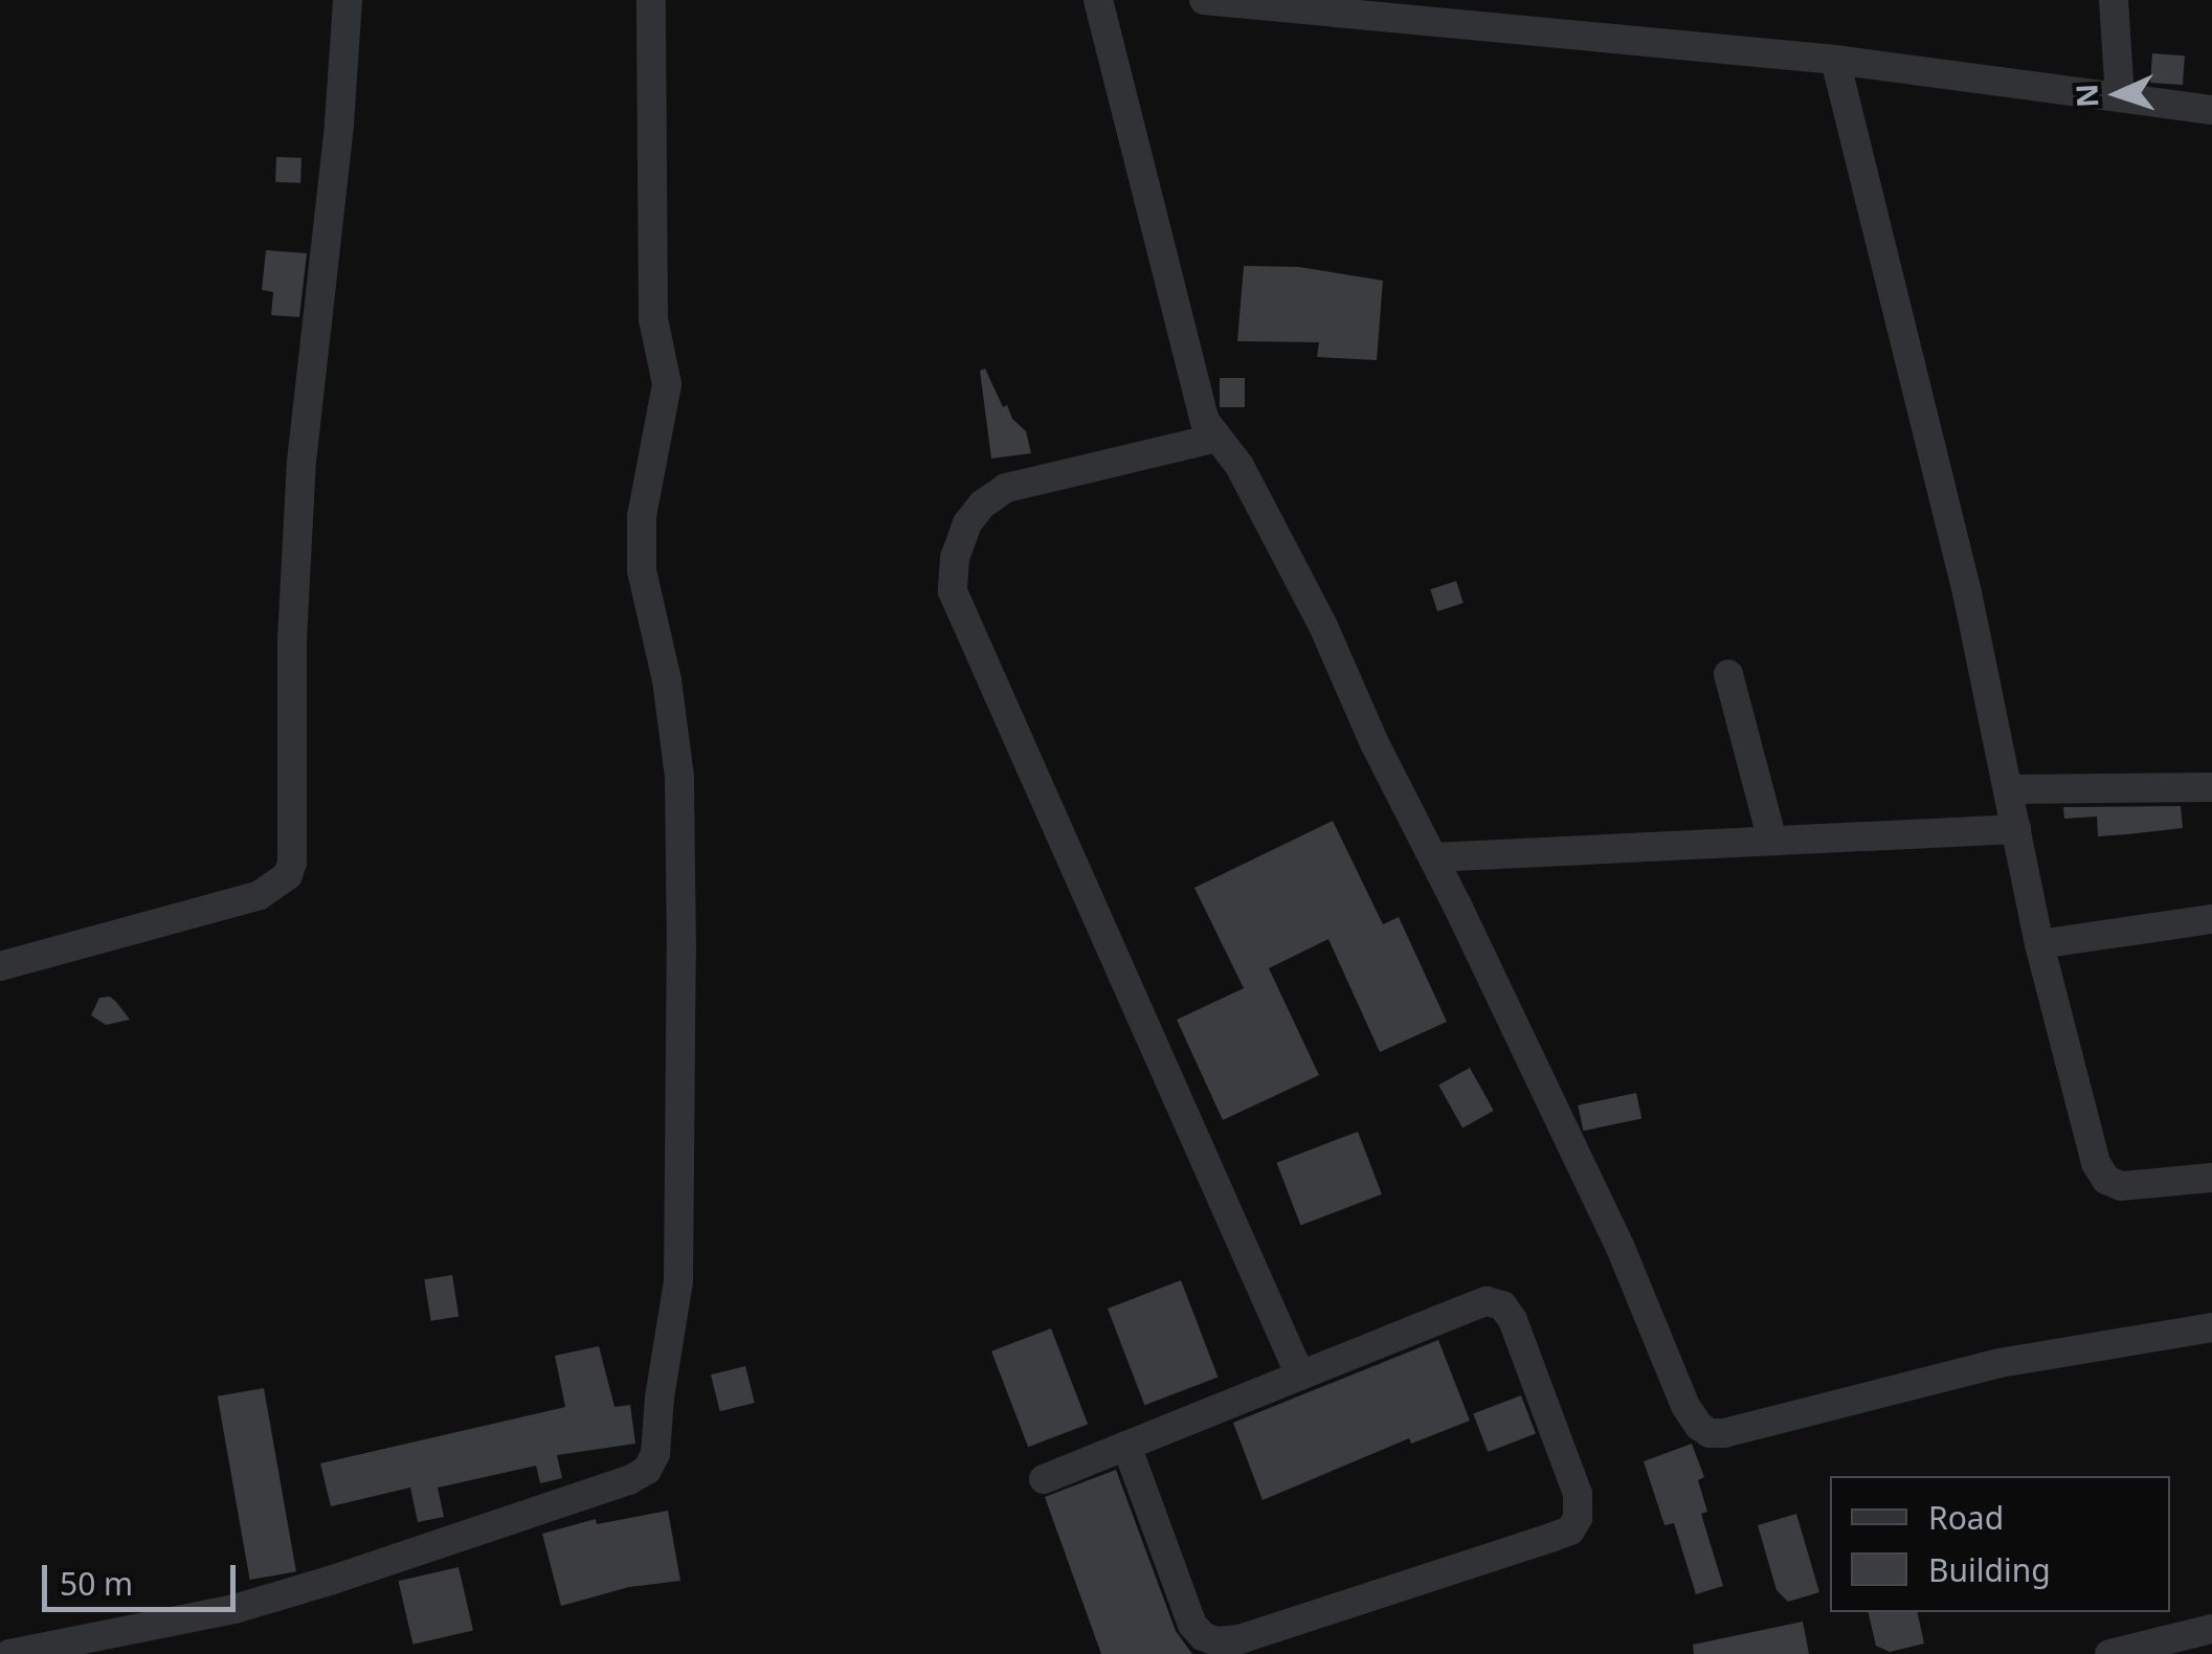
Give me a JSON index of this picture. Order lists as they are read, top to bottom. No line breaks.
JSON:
{"legend":["Road","Building"],"scale_bar":"50 m","north":"left"}
